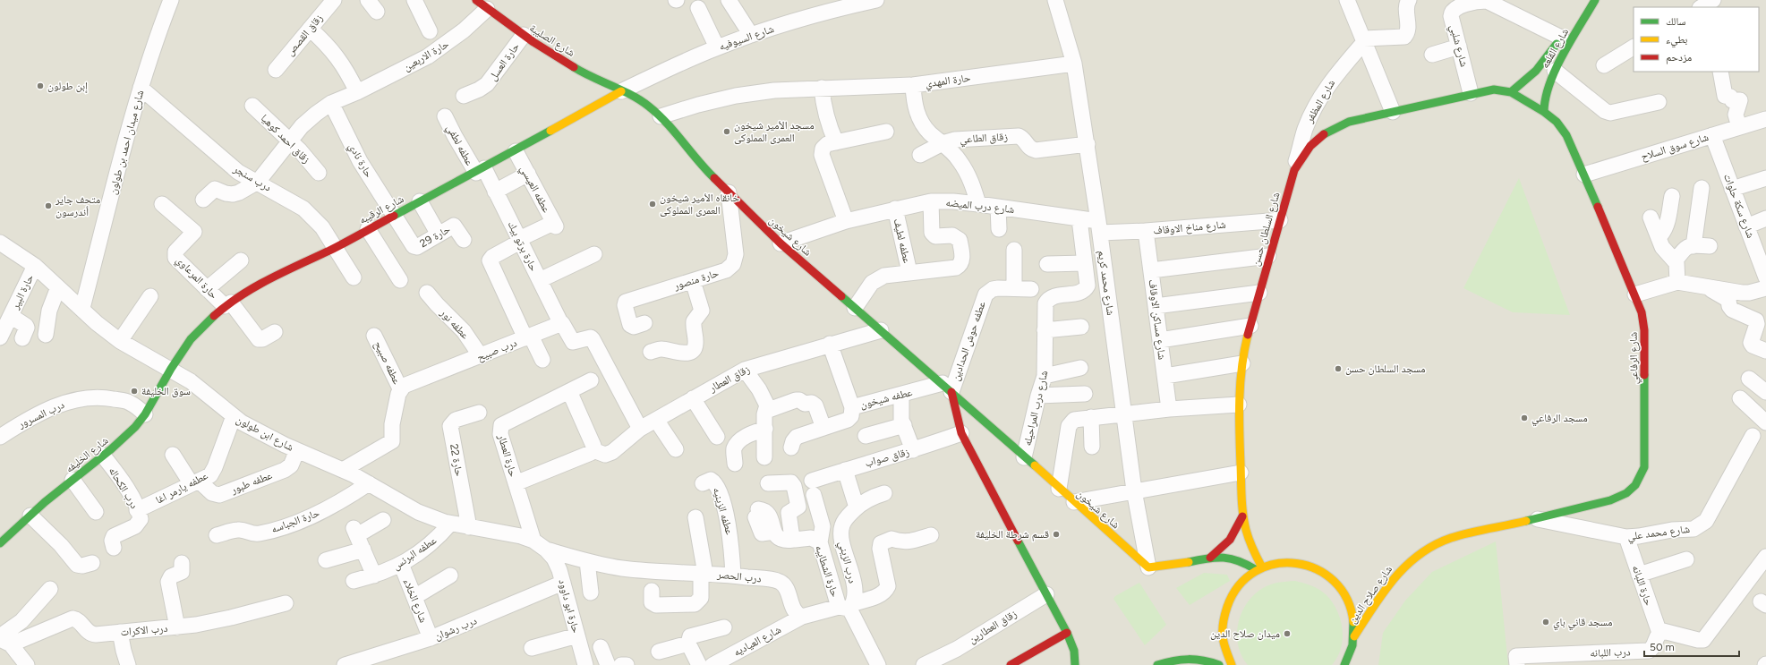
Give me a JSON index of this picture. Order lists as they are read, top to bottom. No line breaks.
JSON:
{"streets":{"main road":["شارع الصليبة","شارع القلعه","شارع الرقيبه","شارع السلطان حسن","شارع شيخون","شارع الرفاعي","شارع الخليفه","شارع صلاح الدين"],"street":["زقاق القصص","شارع السيوفيه","شارع شلبي","حارة الاربعين","حارة العسل","حارة المهدي","شارع المظفر","زقاق الطاعي","زقاق احمد كوهيا","شارع ميدان احمد بن طولون","عطفه لطفي","شارع سوق السلاح","حارة نادي","درب سنجر","عطفه العيسي","شارع درب الميضه","شارع سكة حلوات","شارع مناخ الاوقاف","حارة 29","عطفه لطيف","حارة برتو بيك","حارة المرعاوي","حارة منصور","شارع محمد كريم","حارة البير","شارع مساكن الاوقاف","عطفه نور","عطفه حوش الحدادين","درب صبيح","عطفه صبيح","زقاق العطار","عطفه شيخون","شارع درب المراحيله","درب المسرور","شارع ابن طولون","حارة العطار","زقاق صواب","حارة 22","عطفه طبور","درب الكحاله","عطفه يارمر اغا","عطفه الزينيه","حارة الجباسه","شارع محمد علي","عطفه البرنس","درب الزيني","حارة الشطايبه","درب الحصر","حارة اللبانه","شارع الخلاء","حارة ابو داوود","زقاق العطارين","درب رشوان","درب الاكرات","شارع العياديه","درب اللبانه"]},"crossings":[["شارع السيوفيه","شارع الصليبة"],["شارع السيوفيه","شارع الرقيبه"],["شارع السيوفيه","شارع شيخون"],["شارع الصليبة","حارة الاربعين"],["شارع الصليبة","حارة العسل"],["شارع الصليبة","شارع الرقيبه"],["شارع الصليبة","شارع شيخون"],["شارع شلبي","شارع القلعه"],["شارع شلبي","شارع السلطان حسن"],["شارع القلعه","شارع السلطان حسن"],["شارع القلعه","شارع الرفاعي"],["حارة الاربعين","زقاق احمد كوهيا"],["حارة الاربعين","حارة نادي"],["حارة الاربعين","درب سنجر"],["حارة المهدي","شارع شيخون"],["حارة المهدي","شارع محمد كريم"],["شارع المظفر","شارع السلطان حسن"],["زقاق الطاعي","شارع محمد كريم"],["شارع ميدان احمد بن طولون","درب سنجر"],["شارع ميدان احمد بن طولون","شارع ابن طولون"],["عطفه لطفي","شارع الرقيبه"],["عطفه لطفي","حارة برتو بيك"],["شارع سوق السلاح","شارع سكة حلوات"],["شارع سوق السلاح","شارع الرفاعي"],["حارة نادي","شارع الرقيبه"],["حارة نادي","حارة 29"],["درب سنجر","شارع الرقيبه"],["عطفه العيسي","شارع الرقيبه"],["عطفه العيسي","حارة برتو بيك"],["شارع درب الميضه","شارع مناخ الاوقاف"],["شارع درب الميضه","شارع شيخون"],["شارع درب الميضه","عطفه لطيف"],["شارع درب الميضه","شارع محمد كريم"],["شارع درب الميضه","شارع درب المراحيله"],["شارع الرقيبه","حارة 29"],["شارع الرقيبه","شارع شيخون"],["شارع الرقيبه","حارة برتو بيك"],["شارع الرقيبه","حارة المرعاوي"],["شارع الرقيبه","شارع ابن طولون"],["شارع الرقيبه","شارع الخليفه"],["شارع مناخ الاوقاف","شارع السلطان حسن"],["شارع مناخ الاوقاف","شارع محمد كريم"],["شارع مناخ الاوقاف","شارع مساكن الاوقاف"],["شارع السلطان حسن","شارع الرفاعي"],["شارع شيخون","عطفه لطيف"],["شارع شيخون","حارة منصور"],["شارع شيخون","شارع محمد كريم"],["شارع شيخون","عطفه حوش الحدادين"],["شارع شيخون","زقاق العطار"],["شارع شيخون","عطفه شيخون"],["شارع شيخون","شارع درب المراحيله"],["حارة برتو بيك","درب صبيح"],["حارة البير","شارع ابن طولون"],["عطفه نور","درب صبيح"],["عطفه حوش الحدادين","عطفه شيخون"],["درب صبيح","عطفه صبيح"],["شارع الرفاعي","شارع محمد علي"],["شارع الرفاعي","شارع صلاح الدين"],["زقاق العطار","عطفه شيخون"],["درب المسرور","شارع الخليفه"],["شارع ابن طولون","شارع الخليفه"],["شارع ابن طولون","حارة العطار"],["شارع ابن طولون","حارة 22"],["شارع ابن طولون","عطفه طبور"],["شارع ابن طولون","عطفه يارمر اغا"],["شارع ابن طولون","حارة الجباسه"],["شارع ابن طولون","عطفه البرنس"],["شارع ابن طولون","درب الحصر"],["شارع ابن طولون","حارة ابو داوود"],["شارع الخليفه","درب الكحاله"],["زقاق صواب","حارة الشطايبه"],["عطفه طبور","عطفه يارمر اغا"],["درب الكحاله","عطفه يارمر اغا"],["عطفه الزينيه","درب الحصر"],["شارع محمد علي","حارة اللبانه"],["عطفه البرنس","شارع الخلاء"],["درب الزيني","حارة الشطايبه"],["درب الحصر","حارة ابو داوود"],["درب الحصر","شارع العياديه"],["حارة اللبانه","درب اللبانه"],["شارع الخلاء","درب رشوان"],["حارة ابو داوود","درب رشوان"]],"places":["إبن طولون","مسجد الأمير شيخون العمرى المملوكى","خانقاه الأمير شيخون العمرى المملوكى","متحف جاير أندرسون","مسجد السلطان حسن","سوق الخليفة","مسجد الرفاعي","قسم شرطة الخليفة","مسجد قاني باي","ميدان صلاح الدين"],"legend":["سالك","بطيء","مزدحم"],"scale_bar":"50 m"}
